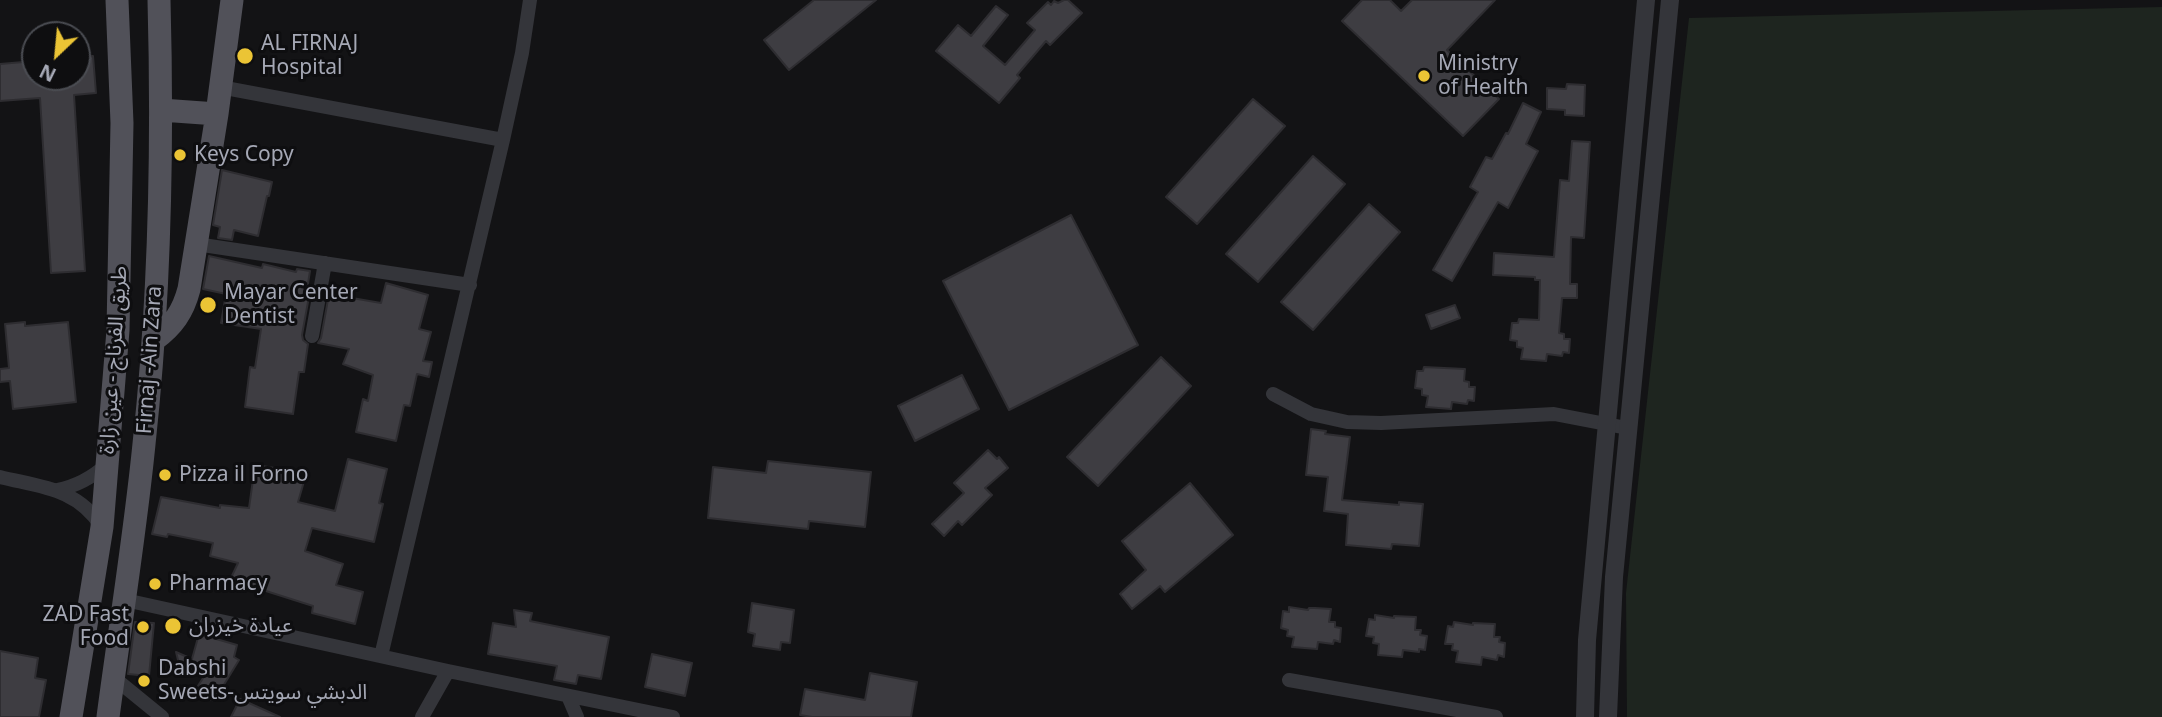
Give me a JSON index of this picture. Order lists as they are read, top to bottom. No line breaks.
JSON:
{"streets":{"main road":["طريق الفرناج - عين زارة","Firnaj -Ain Zara"]},"places":["AL FIRNAJ Hospital","Ministry of Health","Keys Copy","Mayar Center Dentist","Pizza il Forno","Pharmacy","عيادة خيزران","ZAD Fast Food","Dabshi Sweets-الدبشي سويتس"],"north":"bottom left"}
